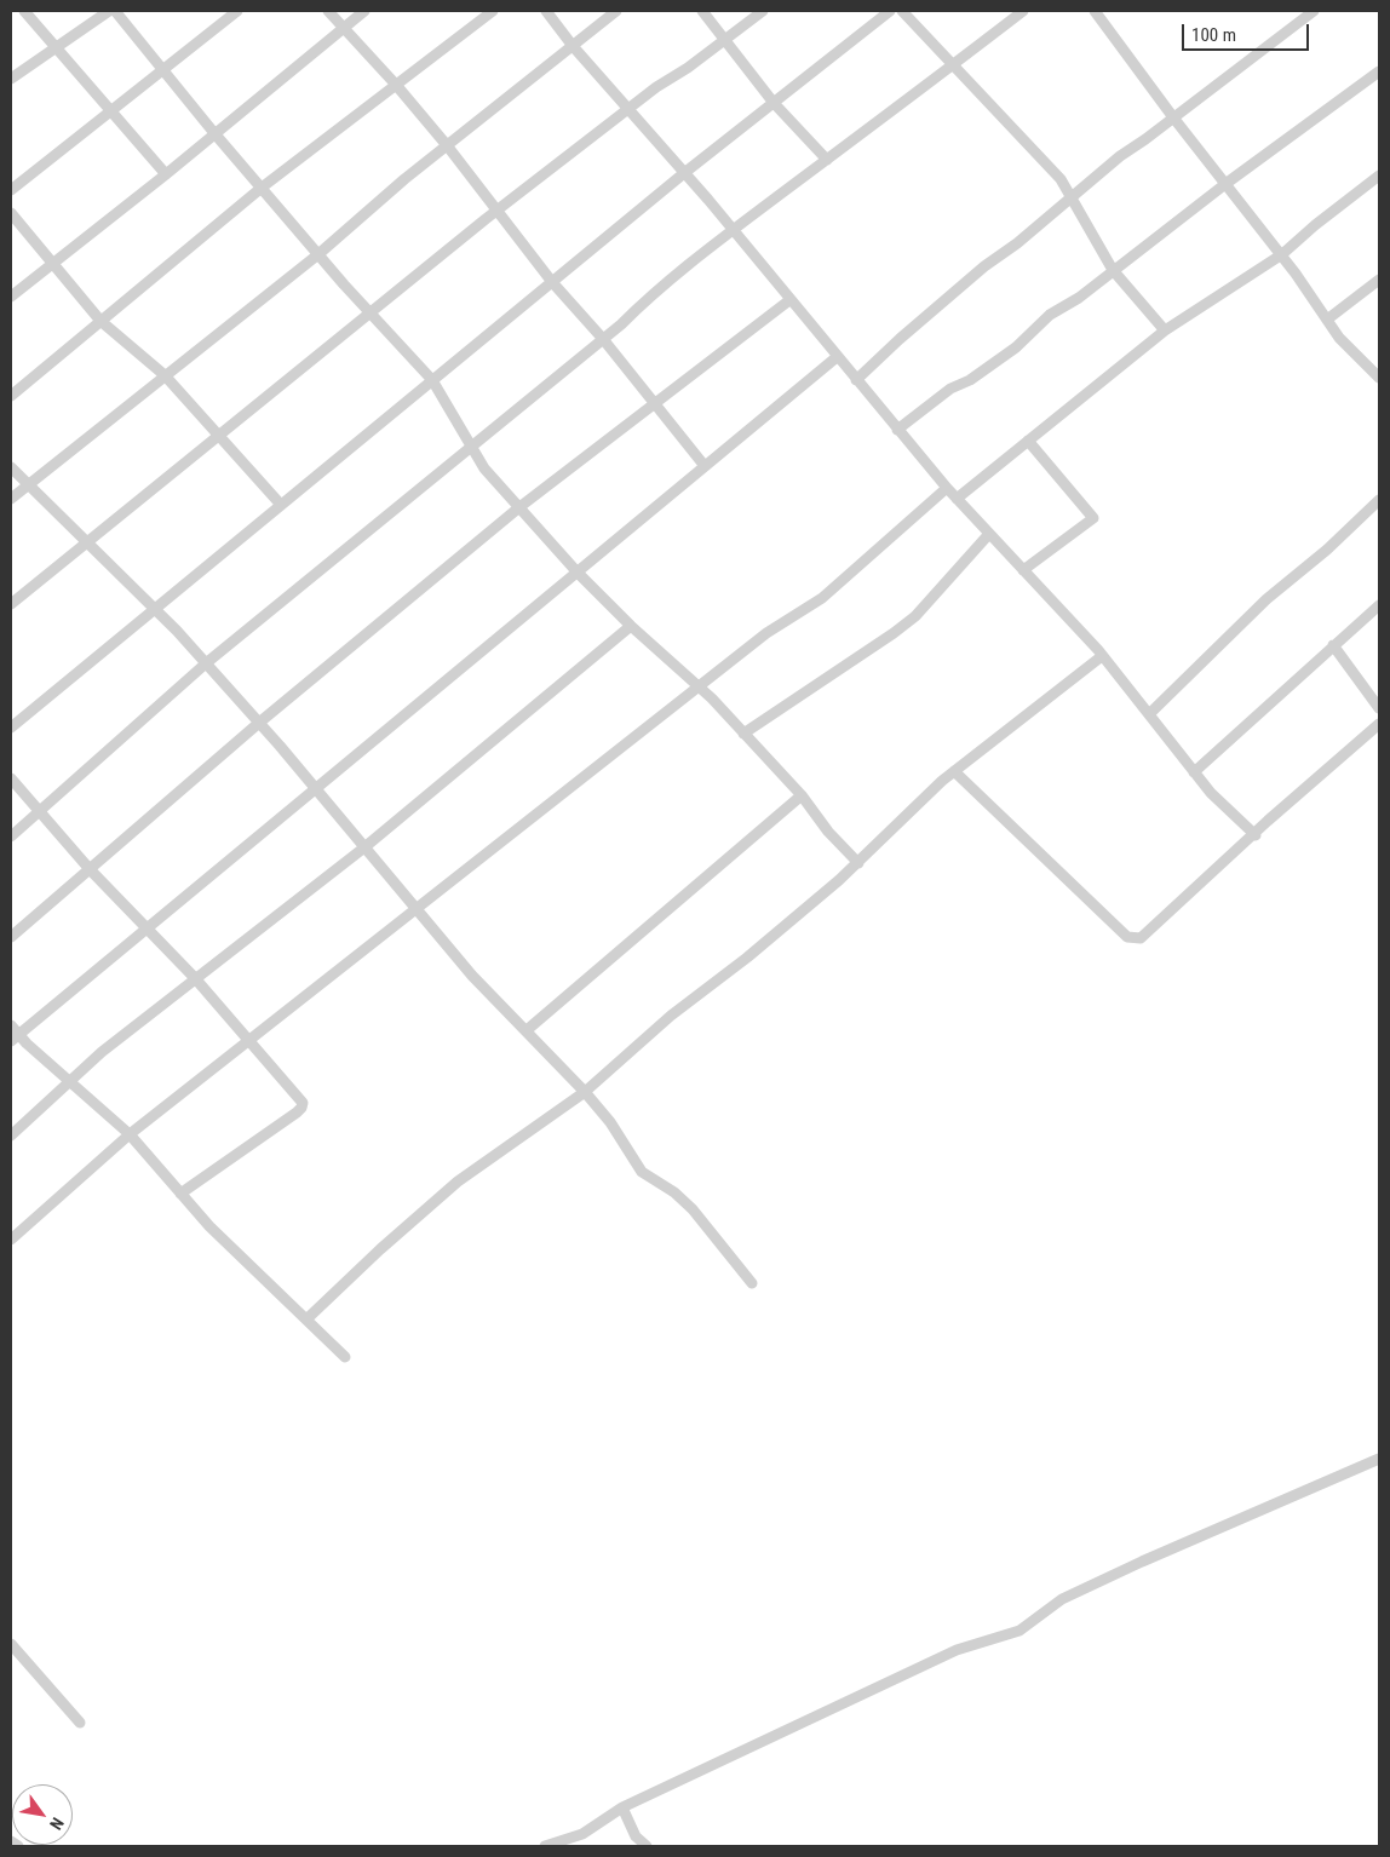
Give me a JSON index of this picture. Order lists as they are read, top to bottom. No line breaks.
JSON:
{"scale_bar":"100 m","north":"bottom right"}
